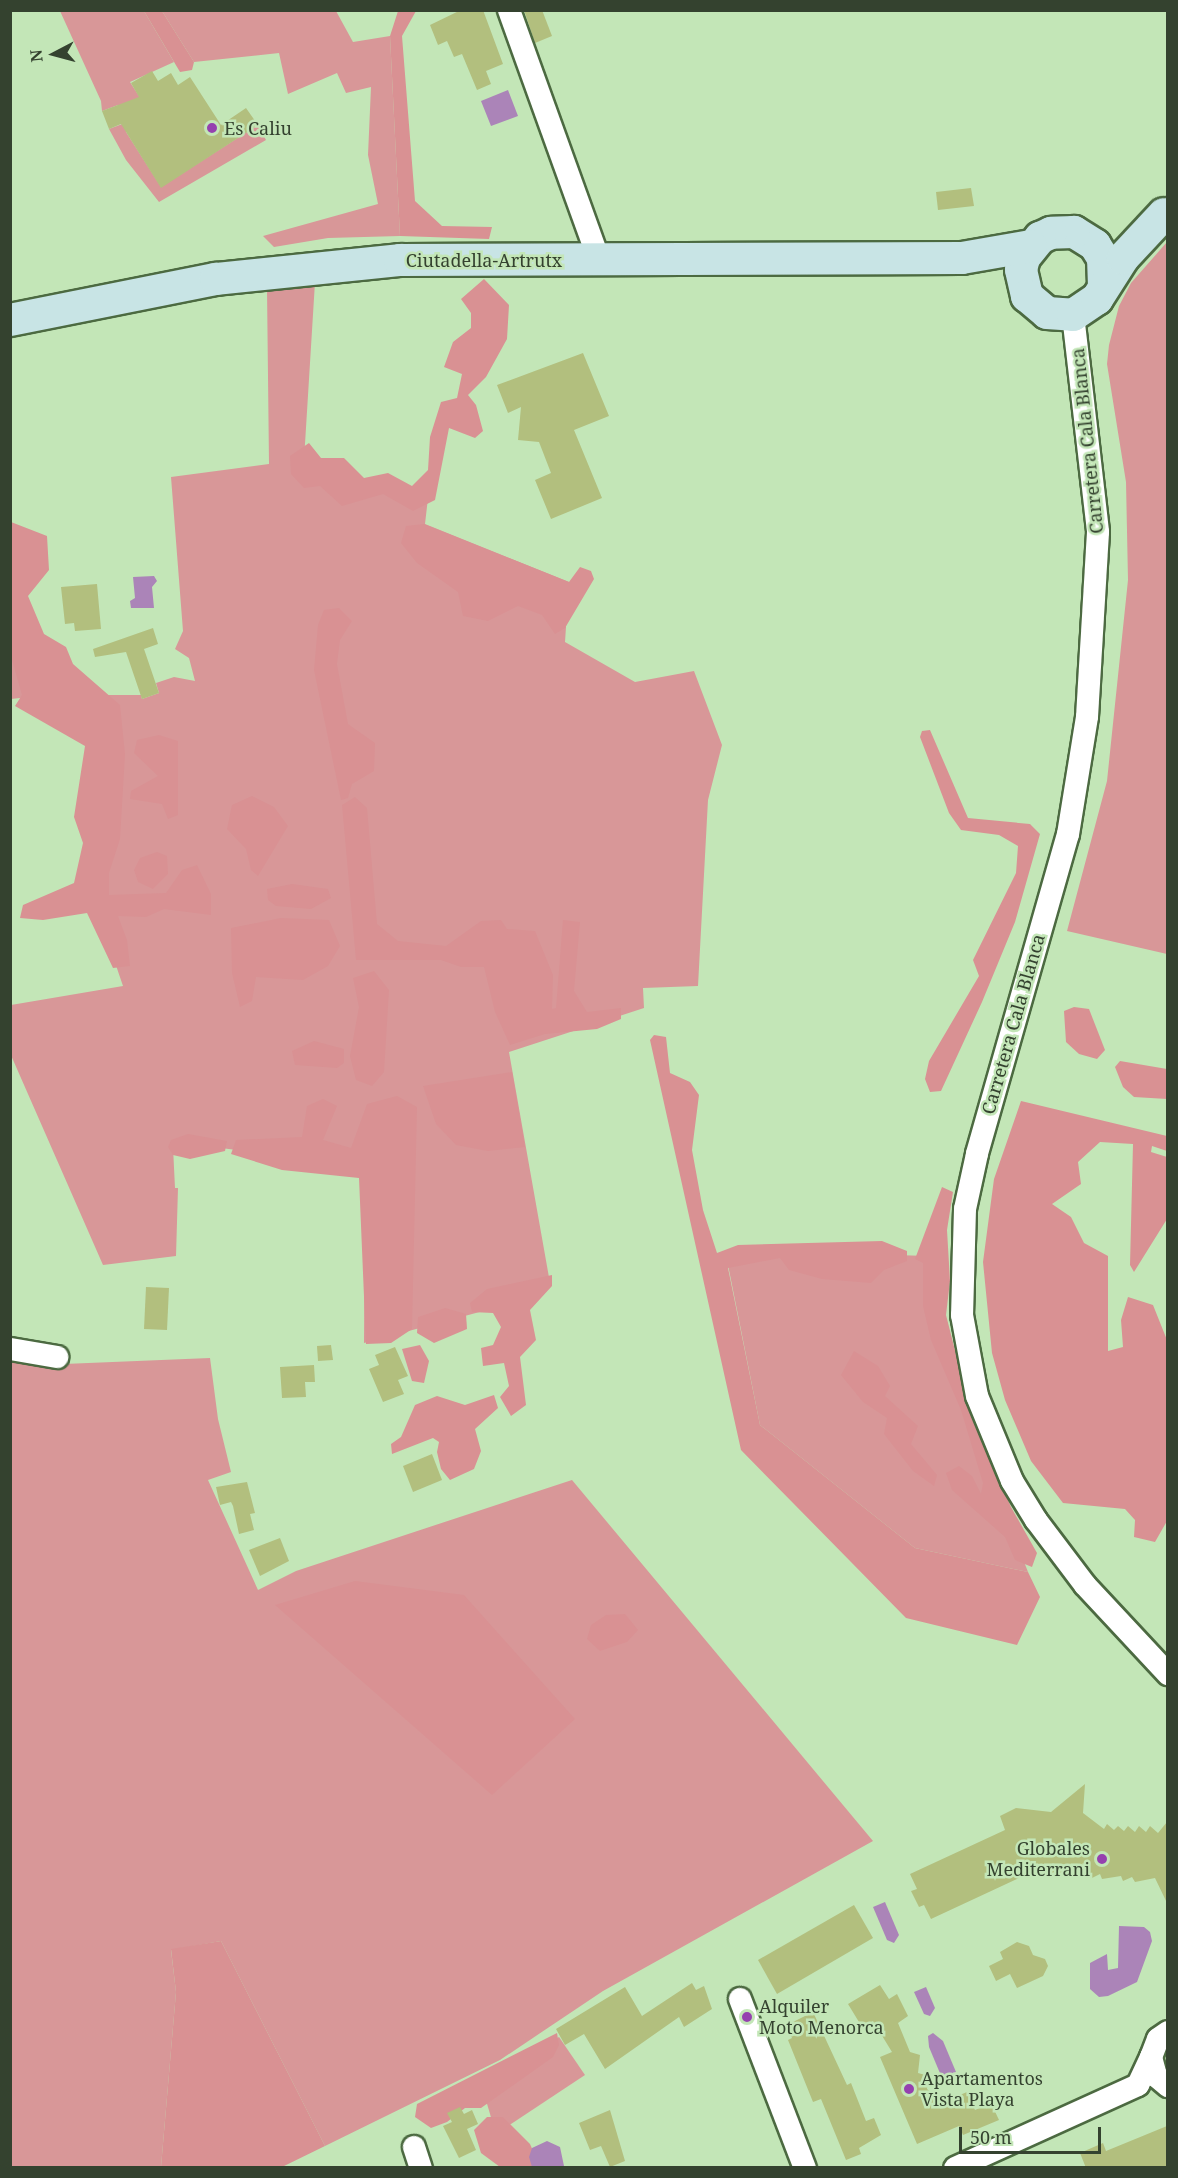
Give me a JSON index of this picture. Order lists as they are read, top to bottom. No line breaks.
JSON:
{"streets":{"main road":["Ciutadella-Artrutx"],"street":["Carretera Cala Blanca"]},"places":["Es Caliu","Globales Mediterrani","Alquiler Moto Menorca","Apartamentos Vista Playa"],"scale_bar":"50 m","north":"left"}
